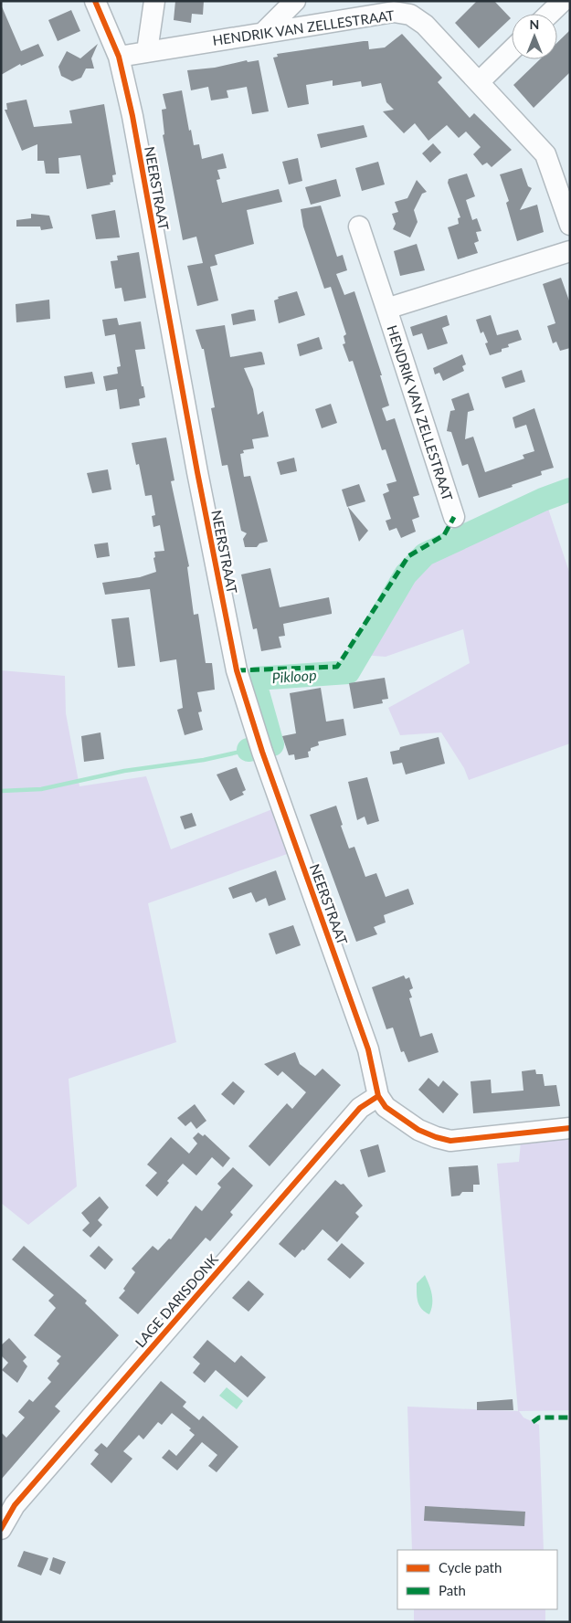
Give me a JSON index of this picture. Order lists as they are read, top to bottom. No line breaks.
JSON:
{"streets":{"street":["HENDRIK VAN ZELLESTRAAT","NEERSTRAAT","LAGE DARISDONK"]},"crossings":[["HENDRIK VAN ZELLESTRAAT","NEERSTRAAT"],["NEERSTRAAT","LAGE DARISDONK"]],"water":["Pikloop"],"legend":["Cycle path","Path"],"north":"top"}
